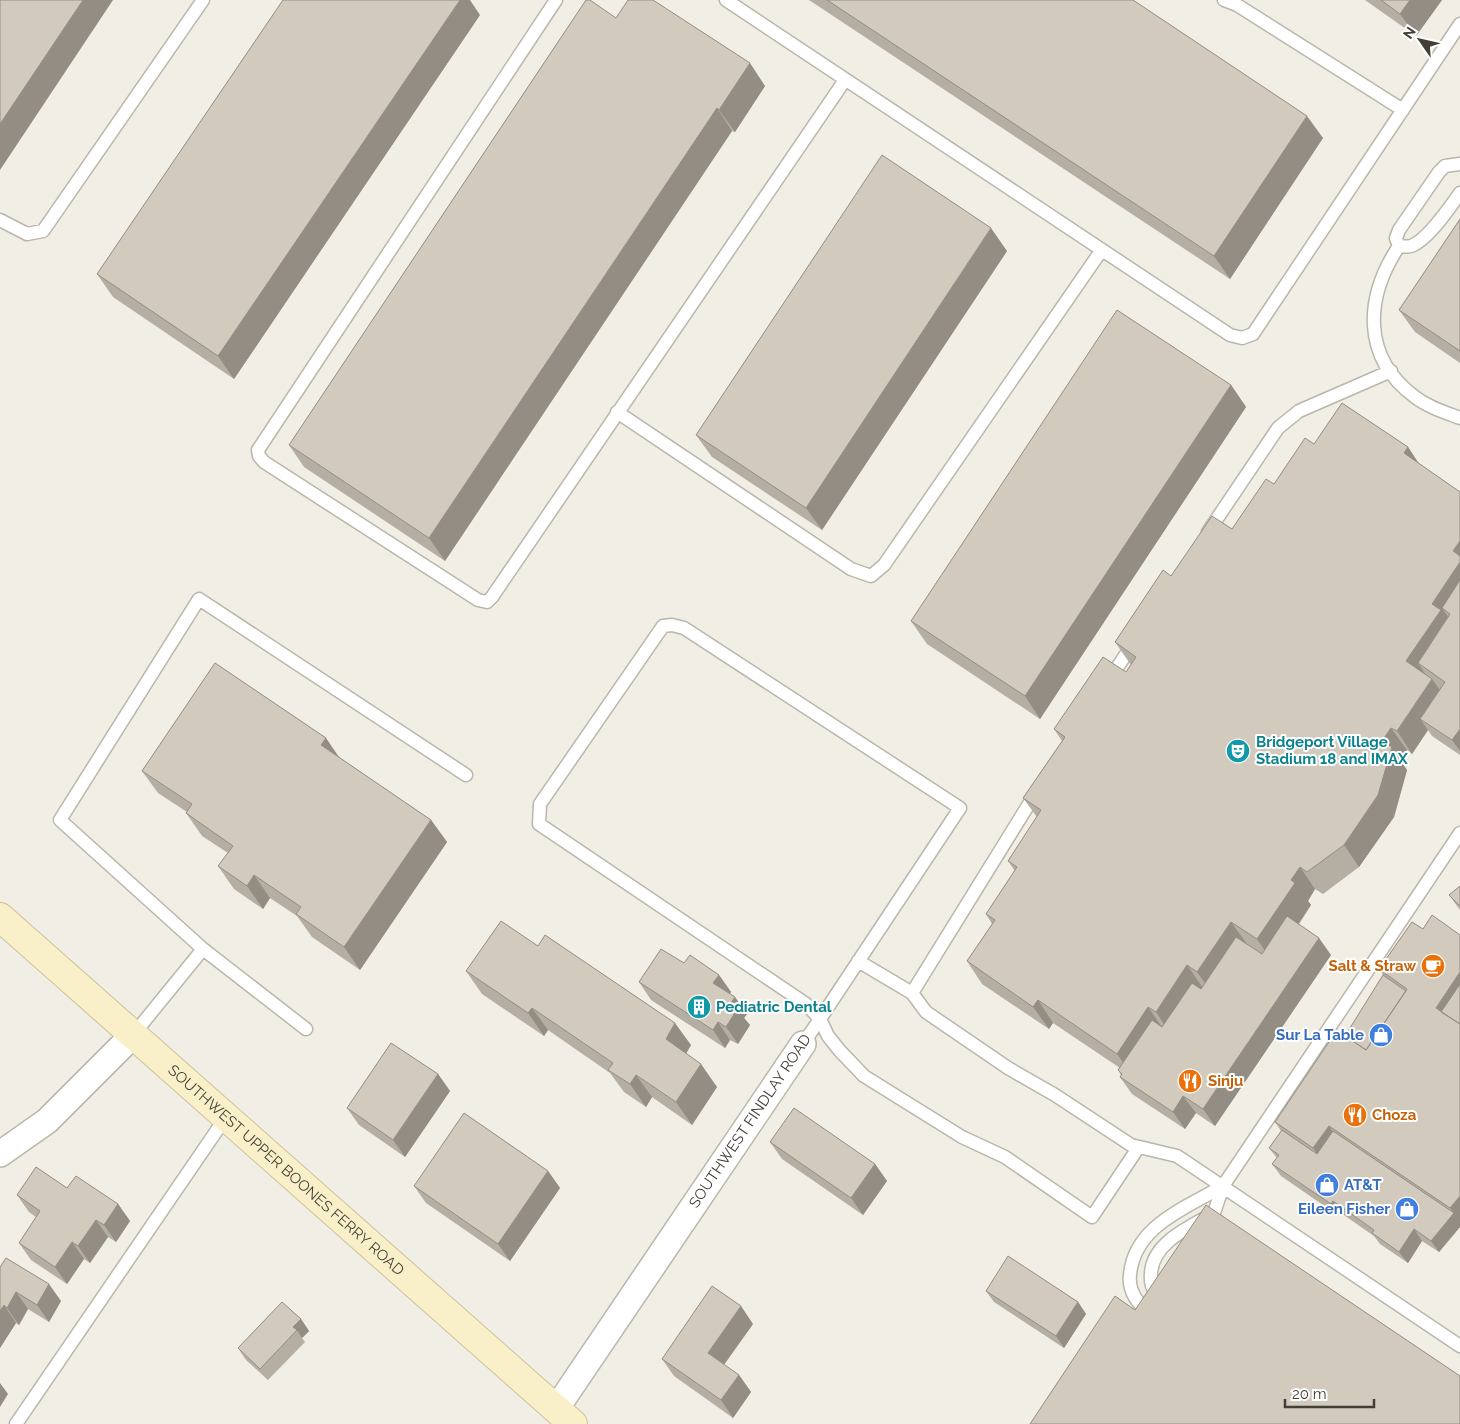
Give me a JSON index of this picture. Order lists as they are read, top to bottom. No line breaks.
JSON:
{"streets":{"main road":["SOUTHWEST UPPER BOONES FERRY ROAD"],"street":["SOUTHWEST FINDLAY ROAD"]},"crossings":[["SOUTHWEST FINDLAY ROAD","SOUTHWEST UPPER BOONES FERRY ROAD"]],"places":{"theatre":["Bridgeport Village Stadium 18 and IMAX"],"cafe":["Salt & Straw"],"building":["Pediatric Dental"],"shop":["Sur La Table","AT&T","Eileen Fisher"],"restaurant":["Sinju","Choza"]},"scale_bar":"20 m","north":"top left"}
